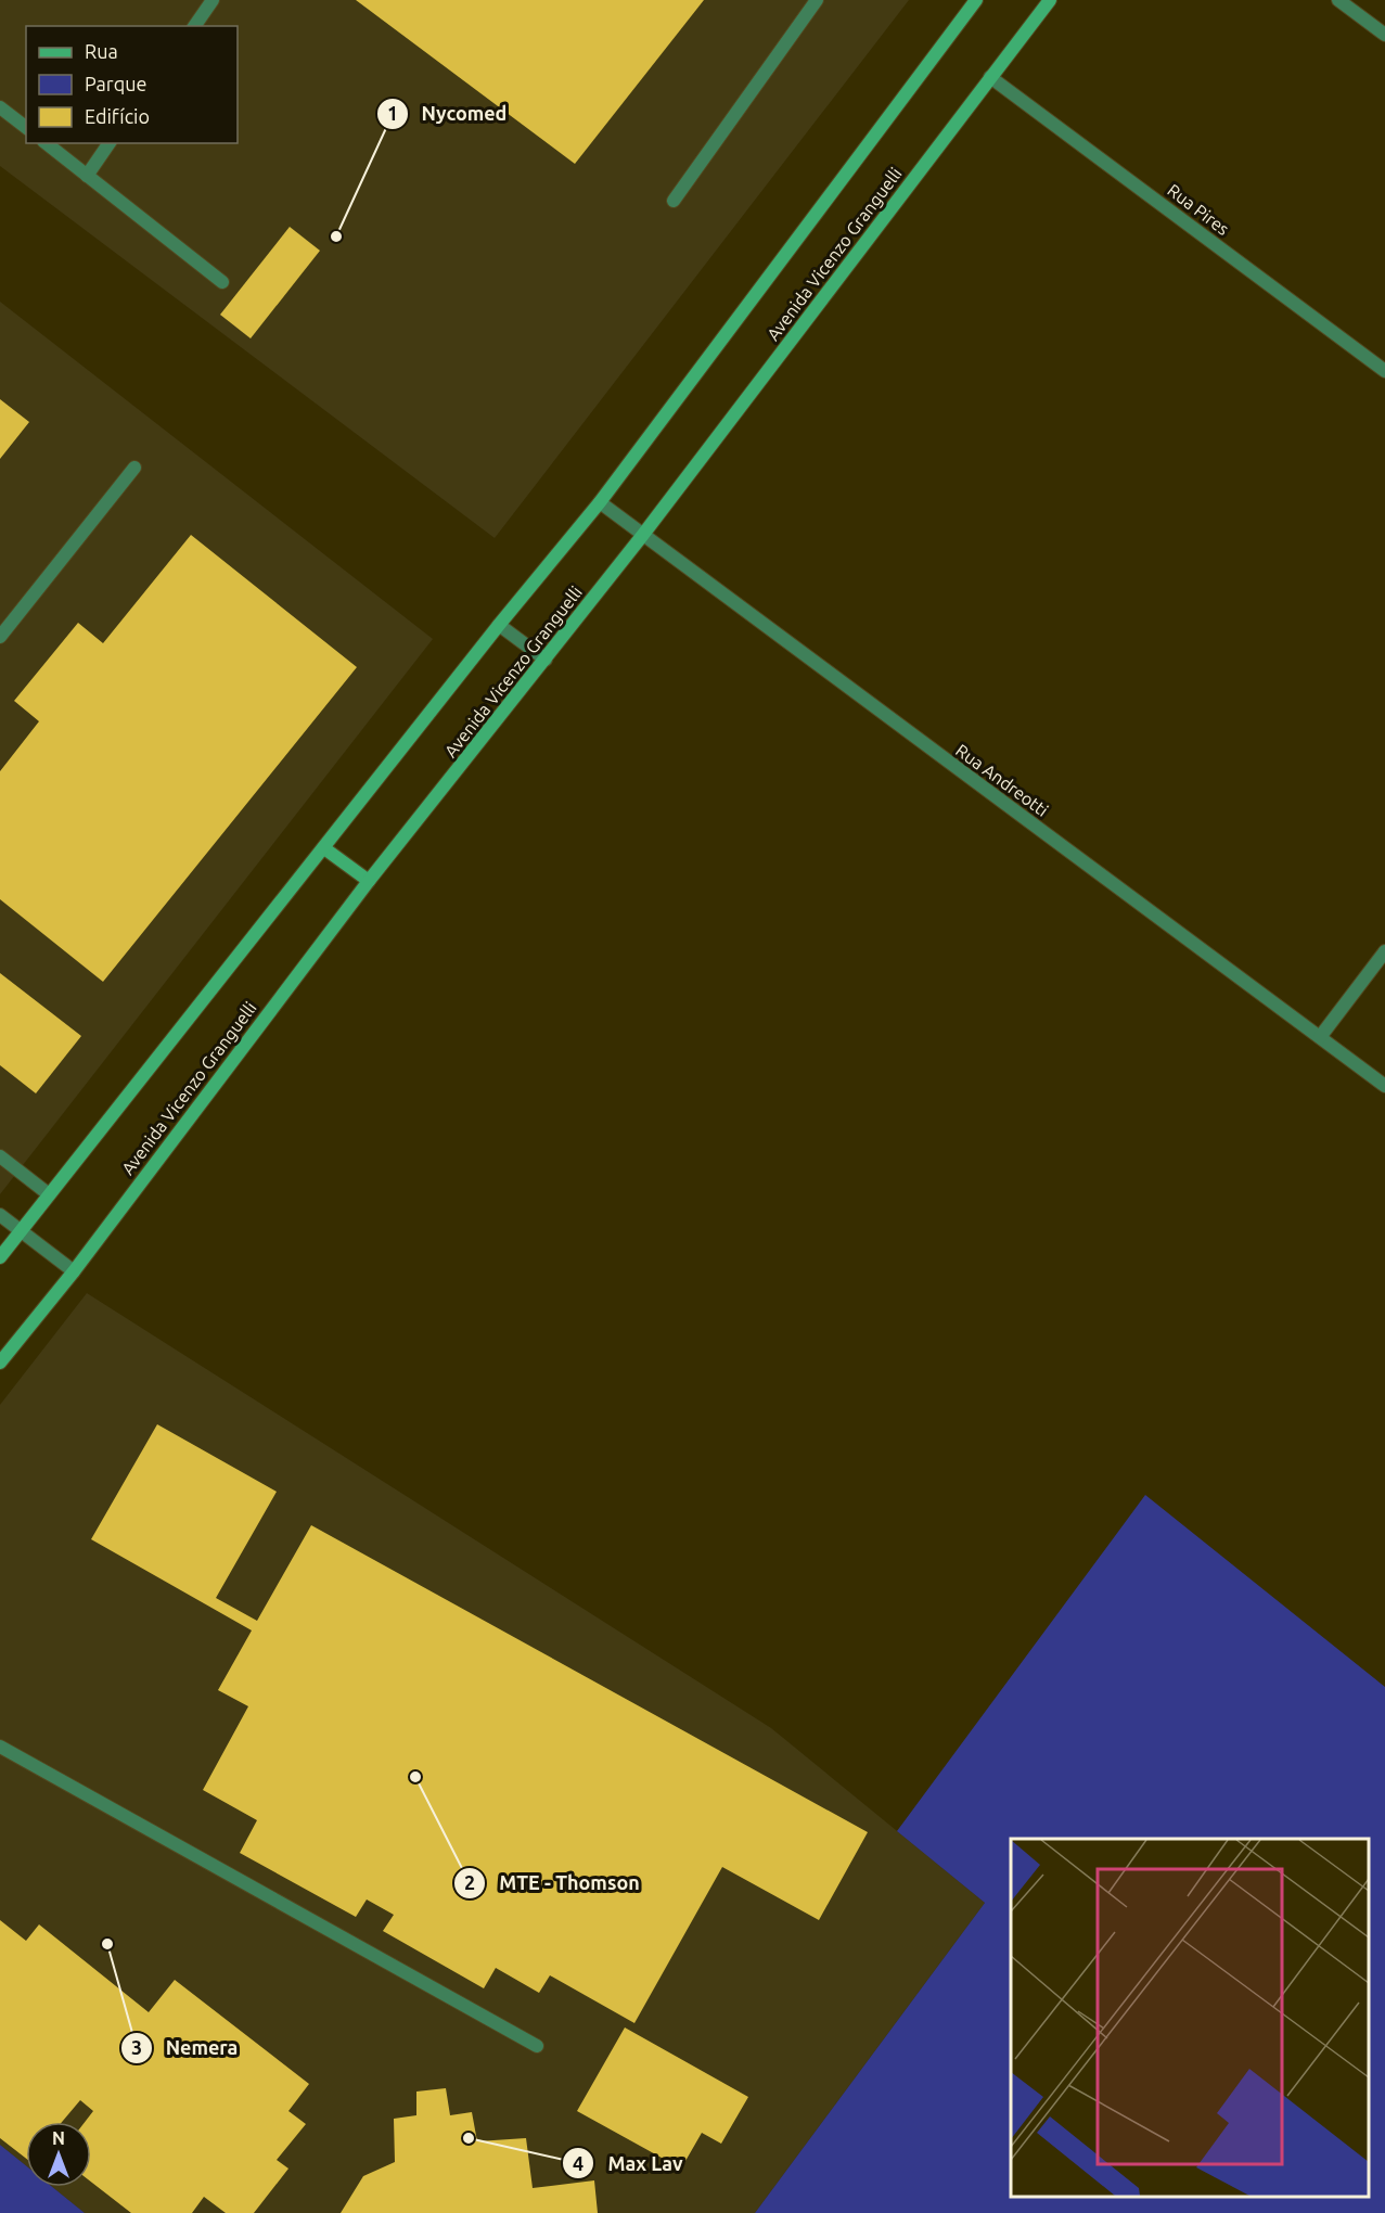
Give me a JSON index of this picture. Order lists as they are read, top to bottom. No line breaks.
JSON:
{"streets":{"street":["Rua Pires","Avenida Vicenzo Granguelli","Rua Andreotti"]},"crossings":[["Rua Pires","Avenida Vicenzo Granguelli"],["Avenida Vicenzo Granguelli","Rua Andreotti"]],"places":["Nycomed","MTE - Thomson","Nemera","Max Lav"],"legend":["Rua","Parque","Edifício"],"north":"top"}
